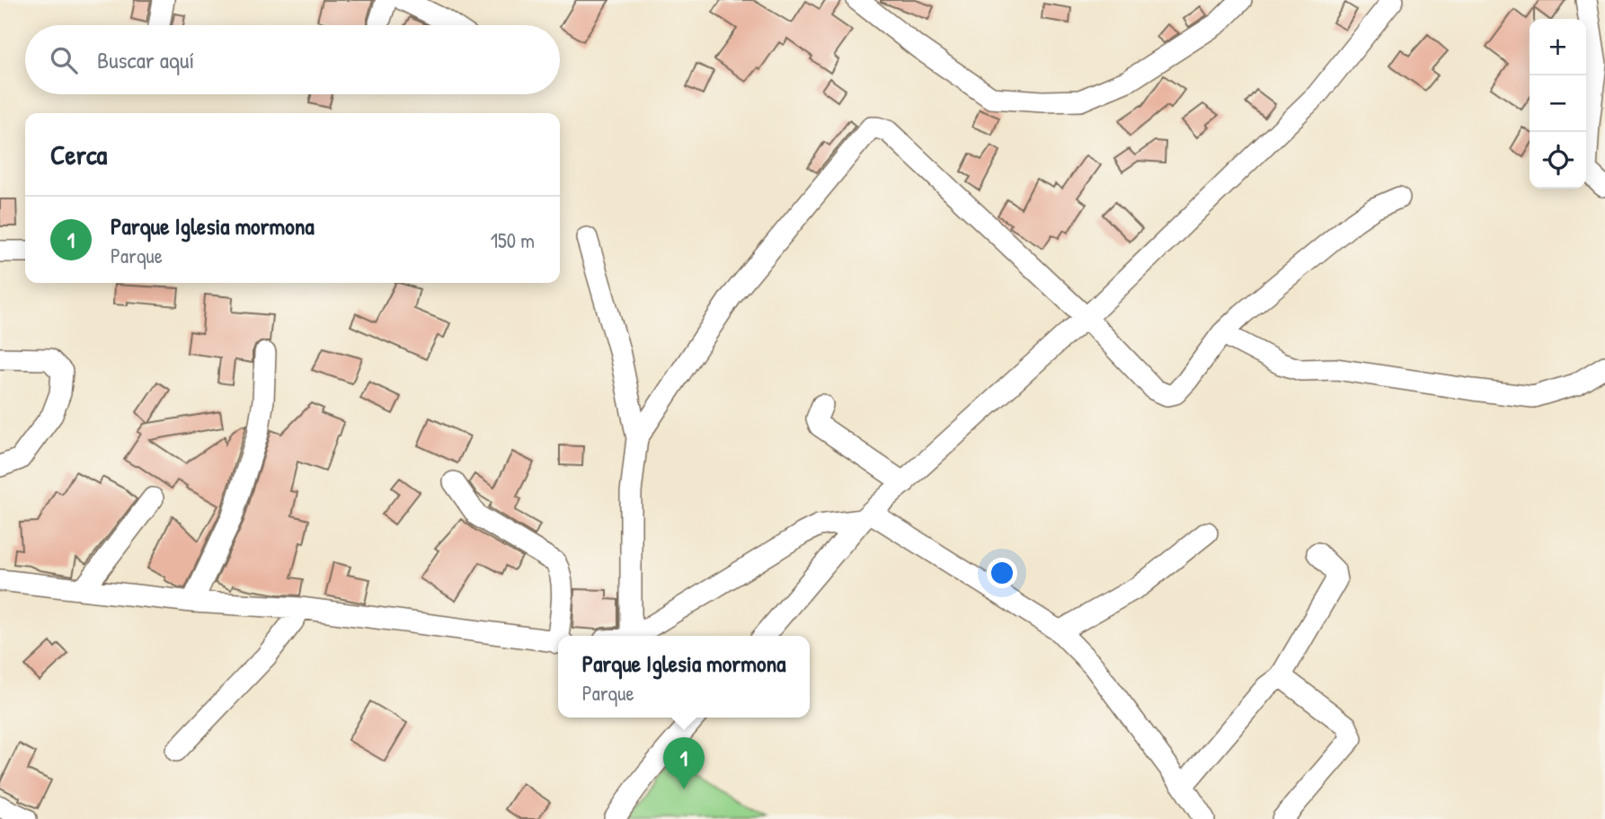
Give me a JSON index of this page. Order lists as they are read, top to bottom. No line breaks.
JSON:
{"page":{"map_buttons":["+","−"],"search":"Buscar aquí","heading":"Cerca","list":[{"mark":"1","name":"Parque Iglesia mormona","note":"Parque","value":"150 m"}],"popup":["Parque Iglesia mormona","Parque"],"pins":"1"}}
